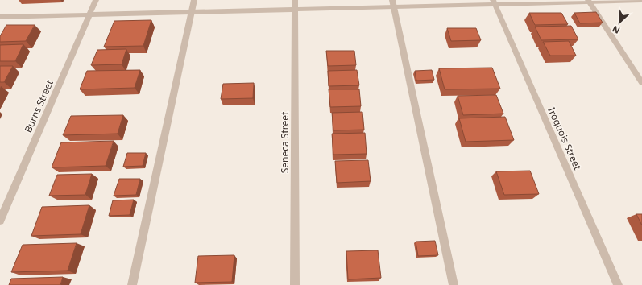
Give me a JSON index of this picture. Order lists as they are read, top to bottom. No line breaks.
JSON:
{"streets":{"street":["Burns Street","Iroquois Street","Seneca Street"]},"north":"bottom left"}
